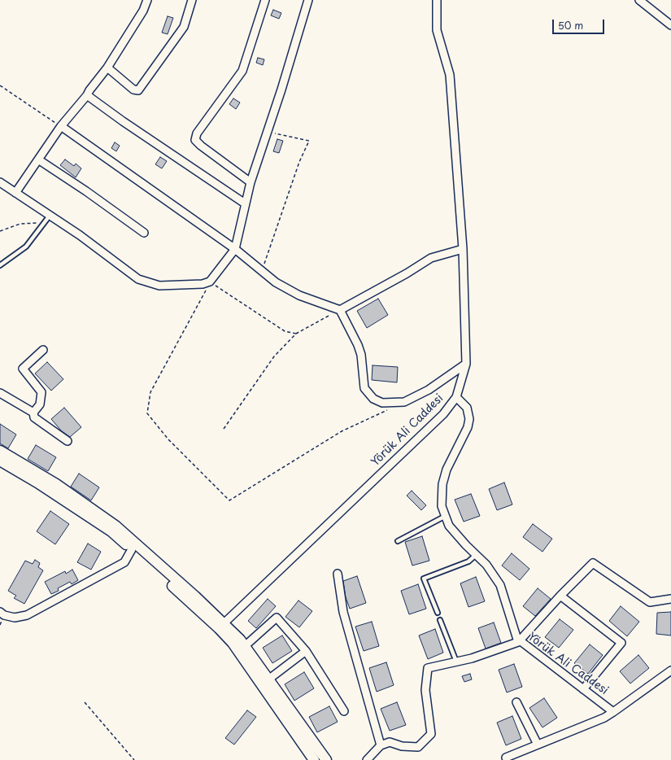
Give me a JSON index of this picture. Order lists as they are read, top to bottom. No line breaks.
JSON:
{"streets":{"street":["Yörük Ali Caddesi"]},"scale_bar":"50 m"}
